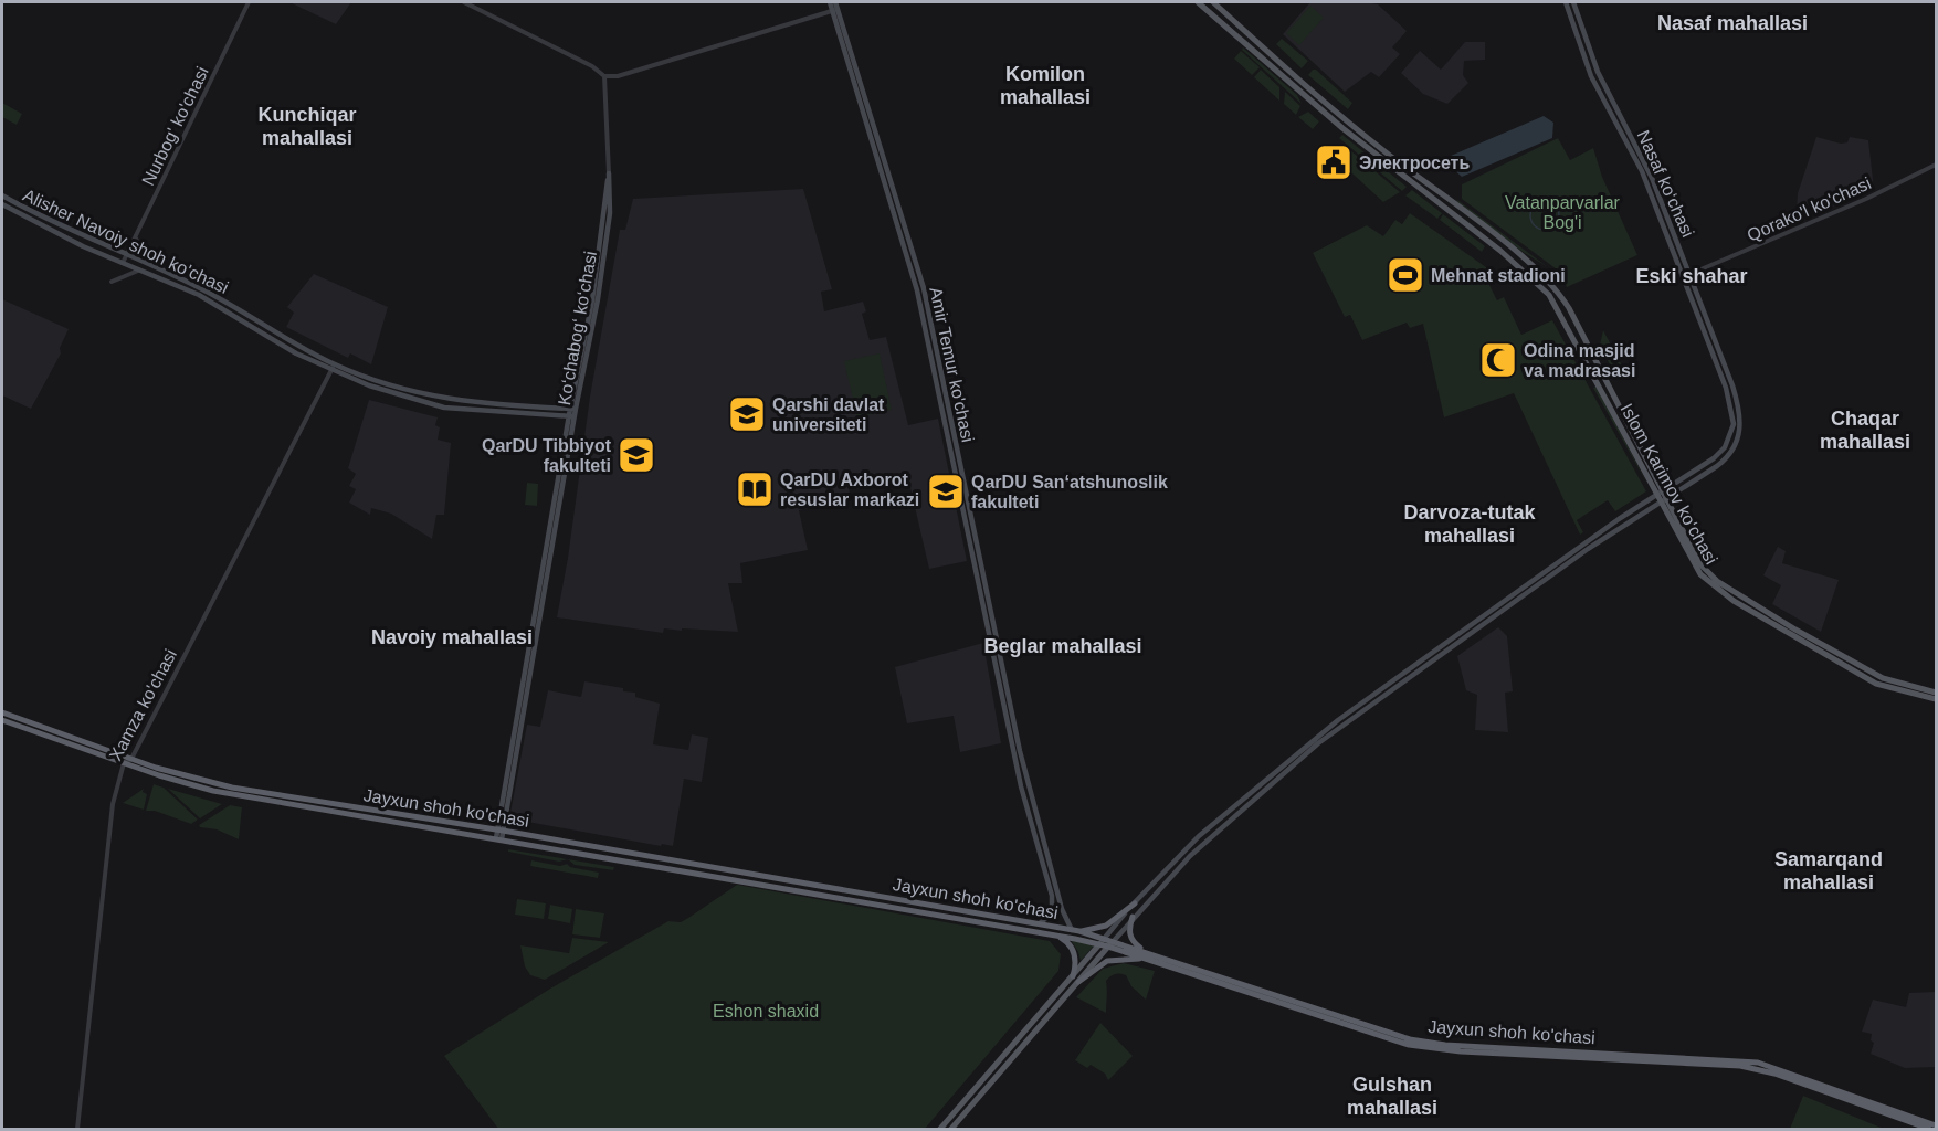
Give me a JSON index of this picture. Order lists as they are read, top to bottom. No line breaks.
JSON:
{"streets":{"highway":["Jayxun shoh ko'chasi"],"main road":["Nasaf ko‘chasi","Alisher Navoiy shoh ko'chasi","Ko‘chabog‘ ko‘chasi","Amir Temur ko'chasi","Islom Karimov ko‘chasi"],"street":["Nurbog' ko'chasi","Qorako'l ko'chasi","Xamza ko'chasi"]},"crossings":[["Nurbog' ko'chasi","Alisher Navoiy shoh ko'chasi"],["Nasaf ko‘chasi","Qorako'l ko'chasi"],["Nasaf ko‘chasi","Islom Karimov ko‘chasi"],["Alisher Navoiy shoh ko'chasi","Ko‘chabog‘ ko‘chasi"],["Alisher Navoiy shoh ko'chasi","Xamza ko'chasi"],["Ko‘chabog‘ ko‘chasi","Jayxun shoh ko'chasi"],["Amir Temur ko'chasi","Jayxun shoh ko'chasi"],["Xamza ko'chasi","Jayxun shoh ko'chasi"]],"districts":["Nasaf mahallasi","Komilon mahallasi","Kunchiqar mahallasi","Eski shahar","Chaqar mahallasi","Darvoza-tutak mahallasi","Navoiy mahallasi","Beglar mahallasi","Samarqand mahallasi","Gulshan mahallasi"],"parks":["Vatanparvarlar Bog'i","Eshon shaxid"],"places":{"public building":["Электросеть"],"sports":["Mehnat stadioni"],"mosque":["Odina masjid va madrasasi"],"school or university":["Qarshi davlat universiteti","QarDU Tibbiyot fakulteti","QarDU San‘atshunoslik fakulteti"],"library":["QarDU Axborot resuslar markazi"]}}
